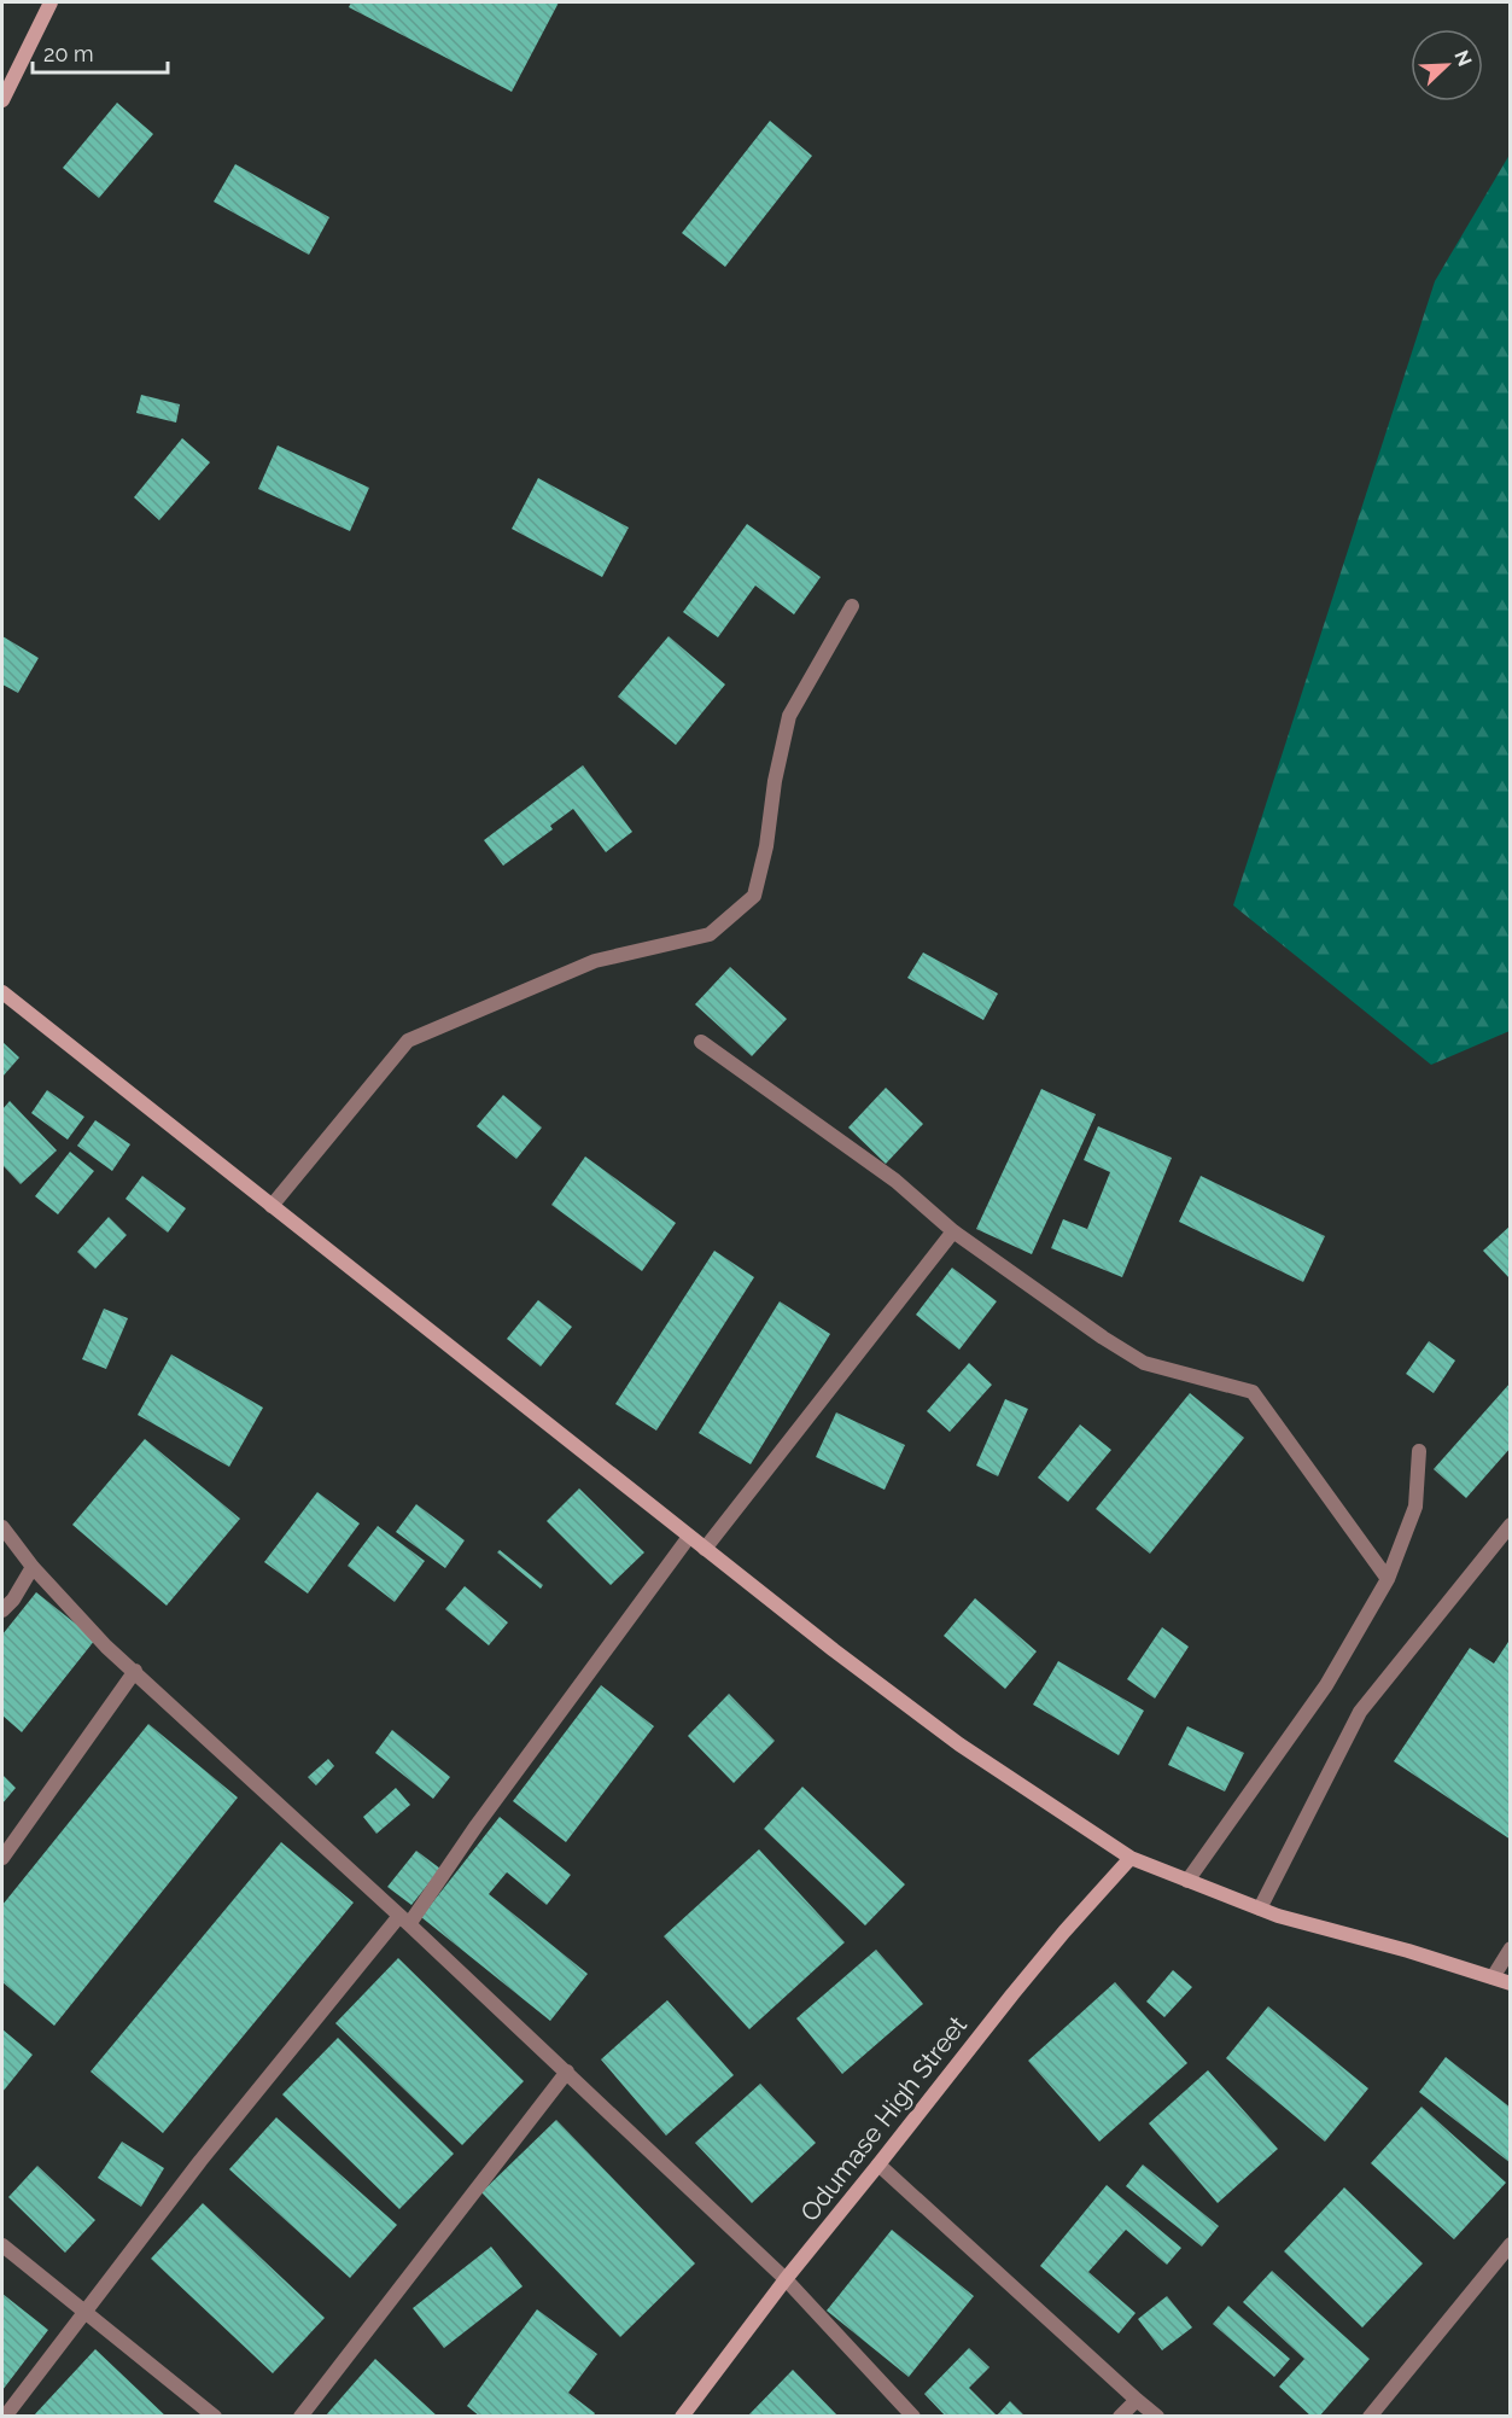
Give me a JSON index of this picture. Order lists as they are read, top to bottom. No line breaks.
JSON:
{"streets":{"street":["Odumase High Street"]},"scale_bar":"20 m","north":"top right"}
